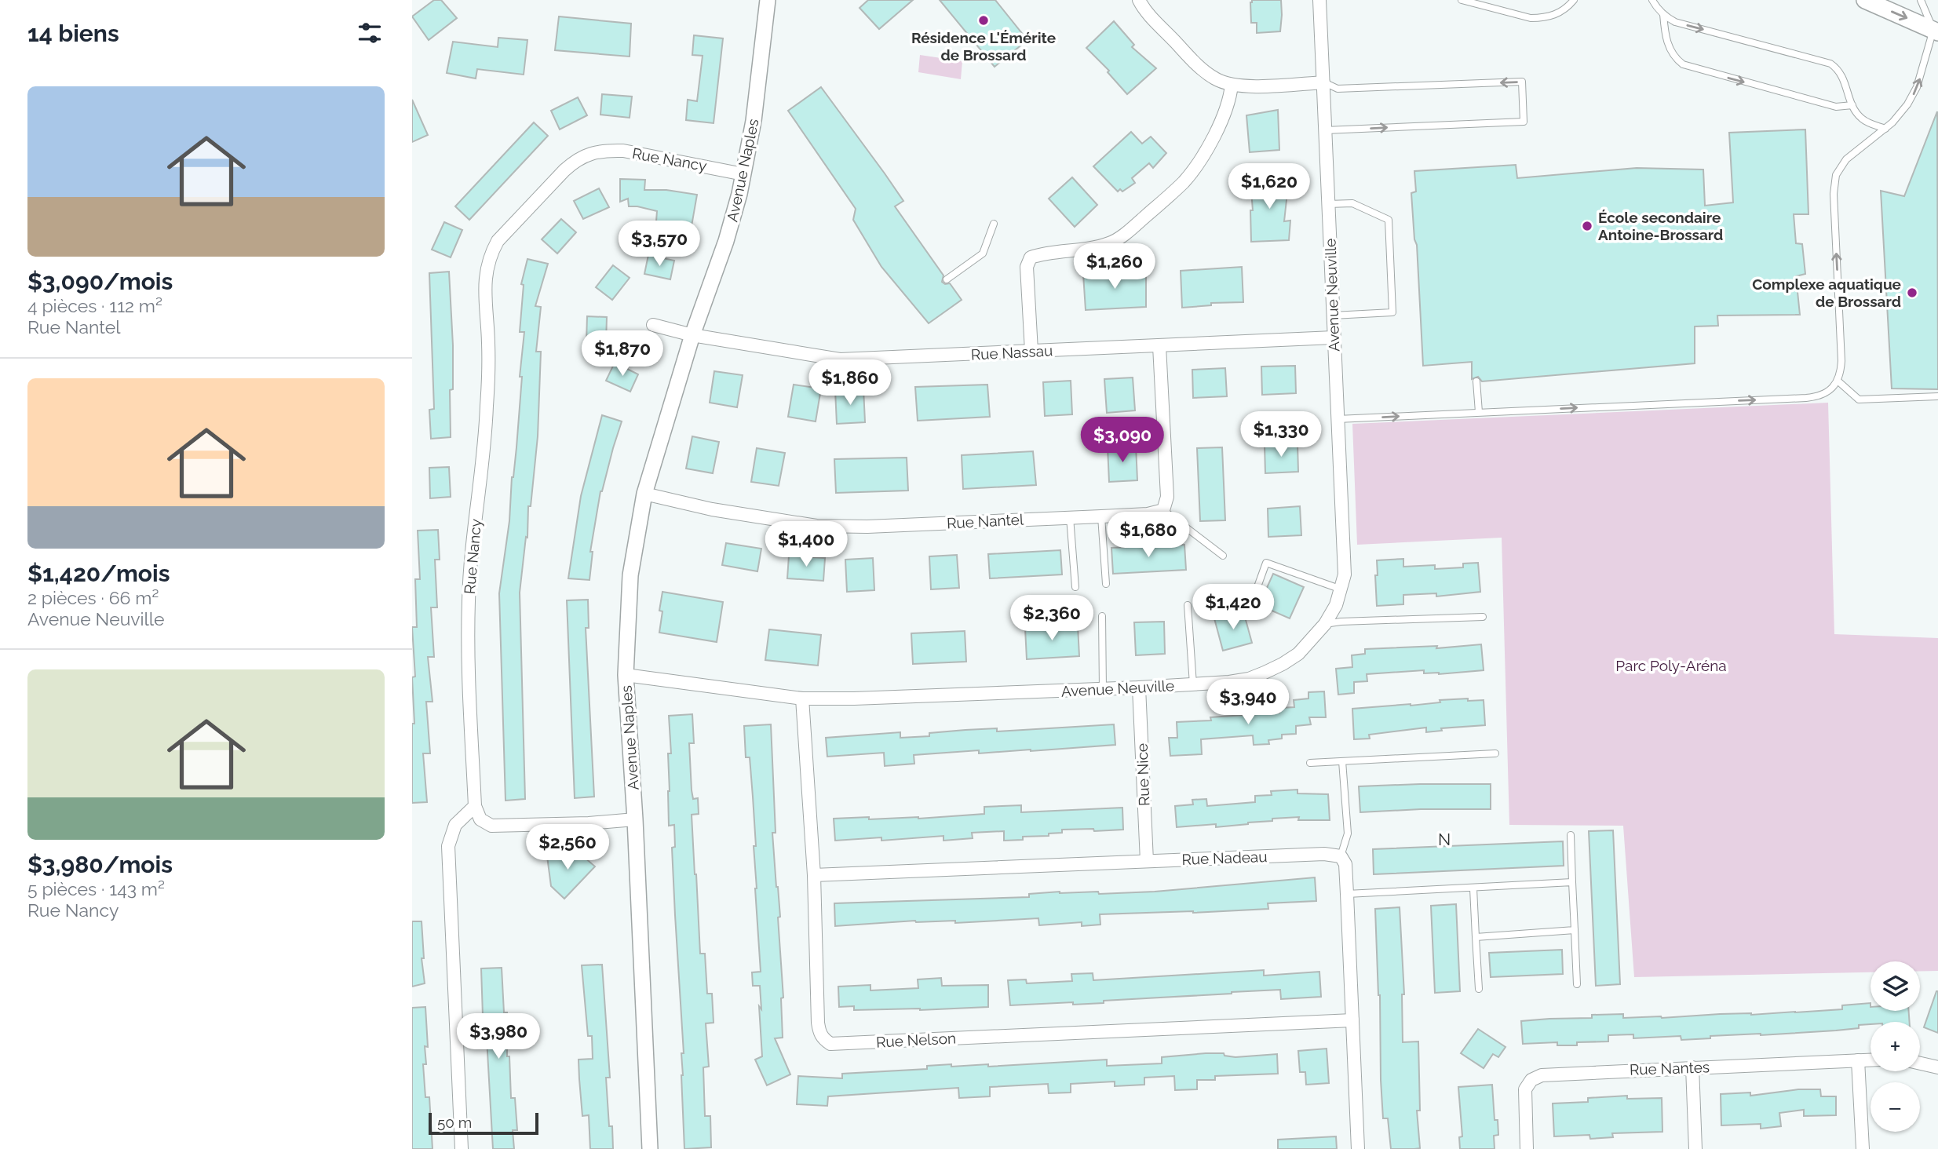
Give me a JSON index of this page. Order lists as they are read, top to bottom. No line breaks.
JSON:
{"streets":{"street":["Rue Nancy","Avenue Naples","Avenue Neuville","Rue Nassau","Rue Nantel","Rue Nice","Rue Nadeau","Rue Nelson","Rue Nantes"]},"crossings":[["Rue Nancy","Avenue Naples"],["Avenue Naples","Avenue Neuville"],["Avenue Naples","Rue Nassau"],["Avenue Naples","Rue Nantel"],["Avenue Neuville","Rue Nassau"],["Avenue Neuville","Rue Nice"],["Avenue Neuville","Rue Nelson"],["Rue Nice","Rue Nadeau"],["Rue Nadeau","Rue Nelson"]],"districts":["N"],"parks":["Parc Poly-Aréna"],"places":["Résidence L'Émérite de Brossard","École secondaire Antoine-Brossard","Complexe aquatique de Brossard"],"scale_bar":"50 m","page":{"heading":"14 biens","list":[{"name":"$3,090/mois","note":"4 pièces · 112 m² · Rue Nantel"},{"name":"$1,420/mois","note":"2 pièces · 66 m² · Avenue Neuville"},{"name":"$3,980/mois","note":"5 pièces · 143 m² · Rue Nancy"}],"price":["$1,620","$3,570","$1,260","$1,870","$1,860","$1,330","$3,090","$1,680","$1,400","$1,420","$2,360","$3,940","$2,560","$3,980"],"map_buttons":["+","−"],"scale":"50 m"}}
